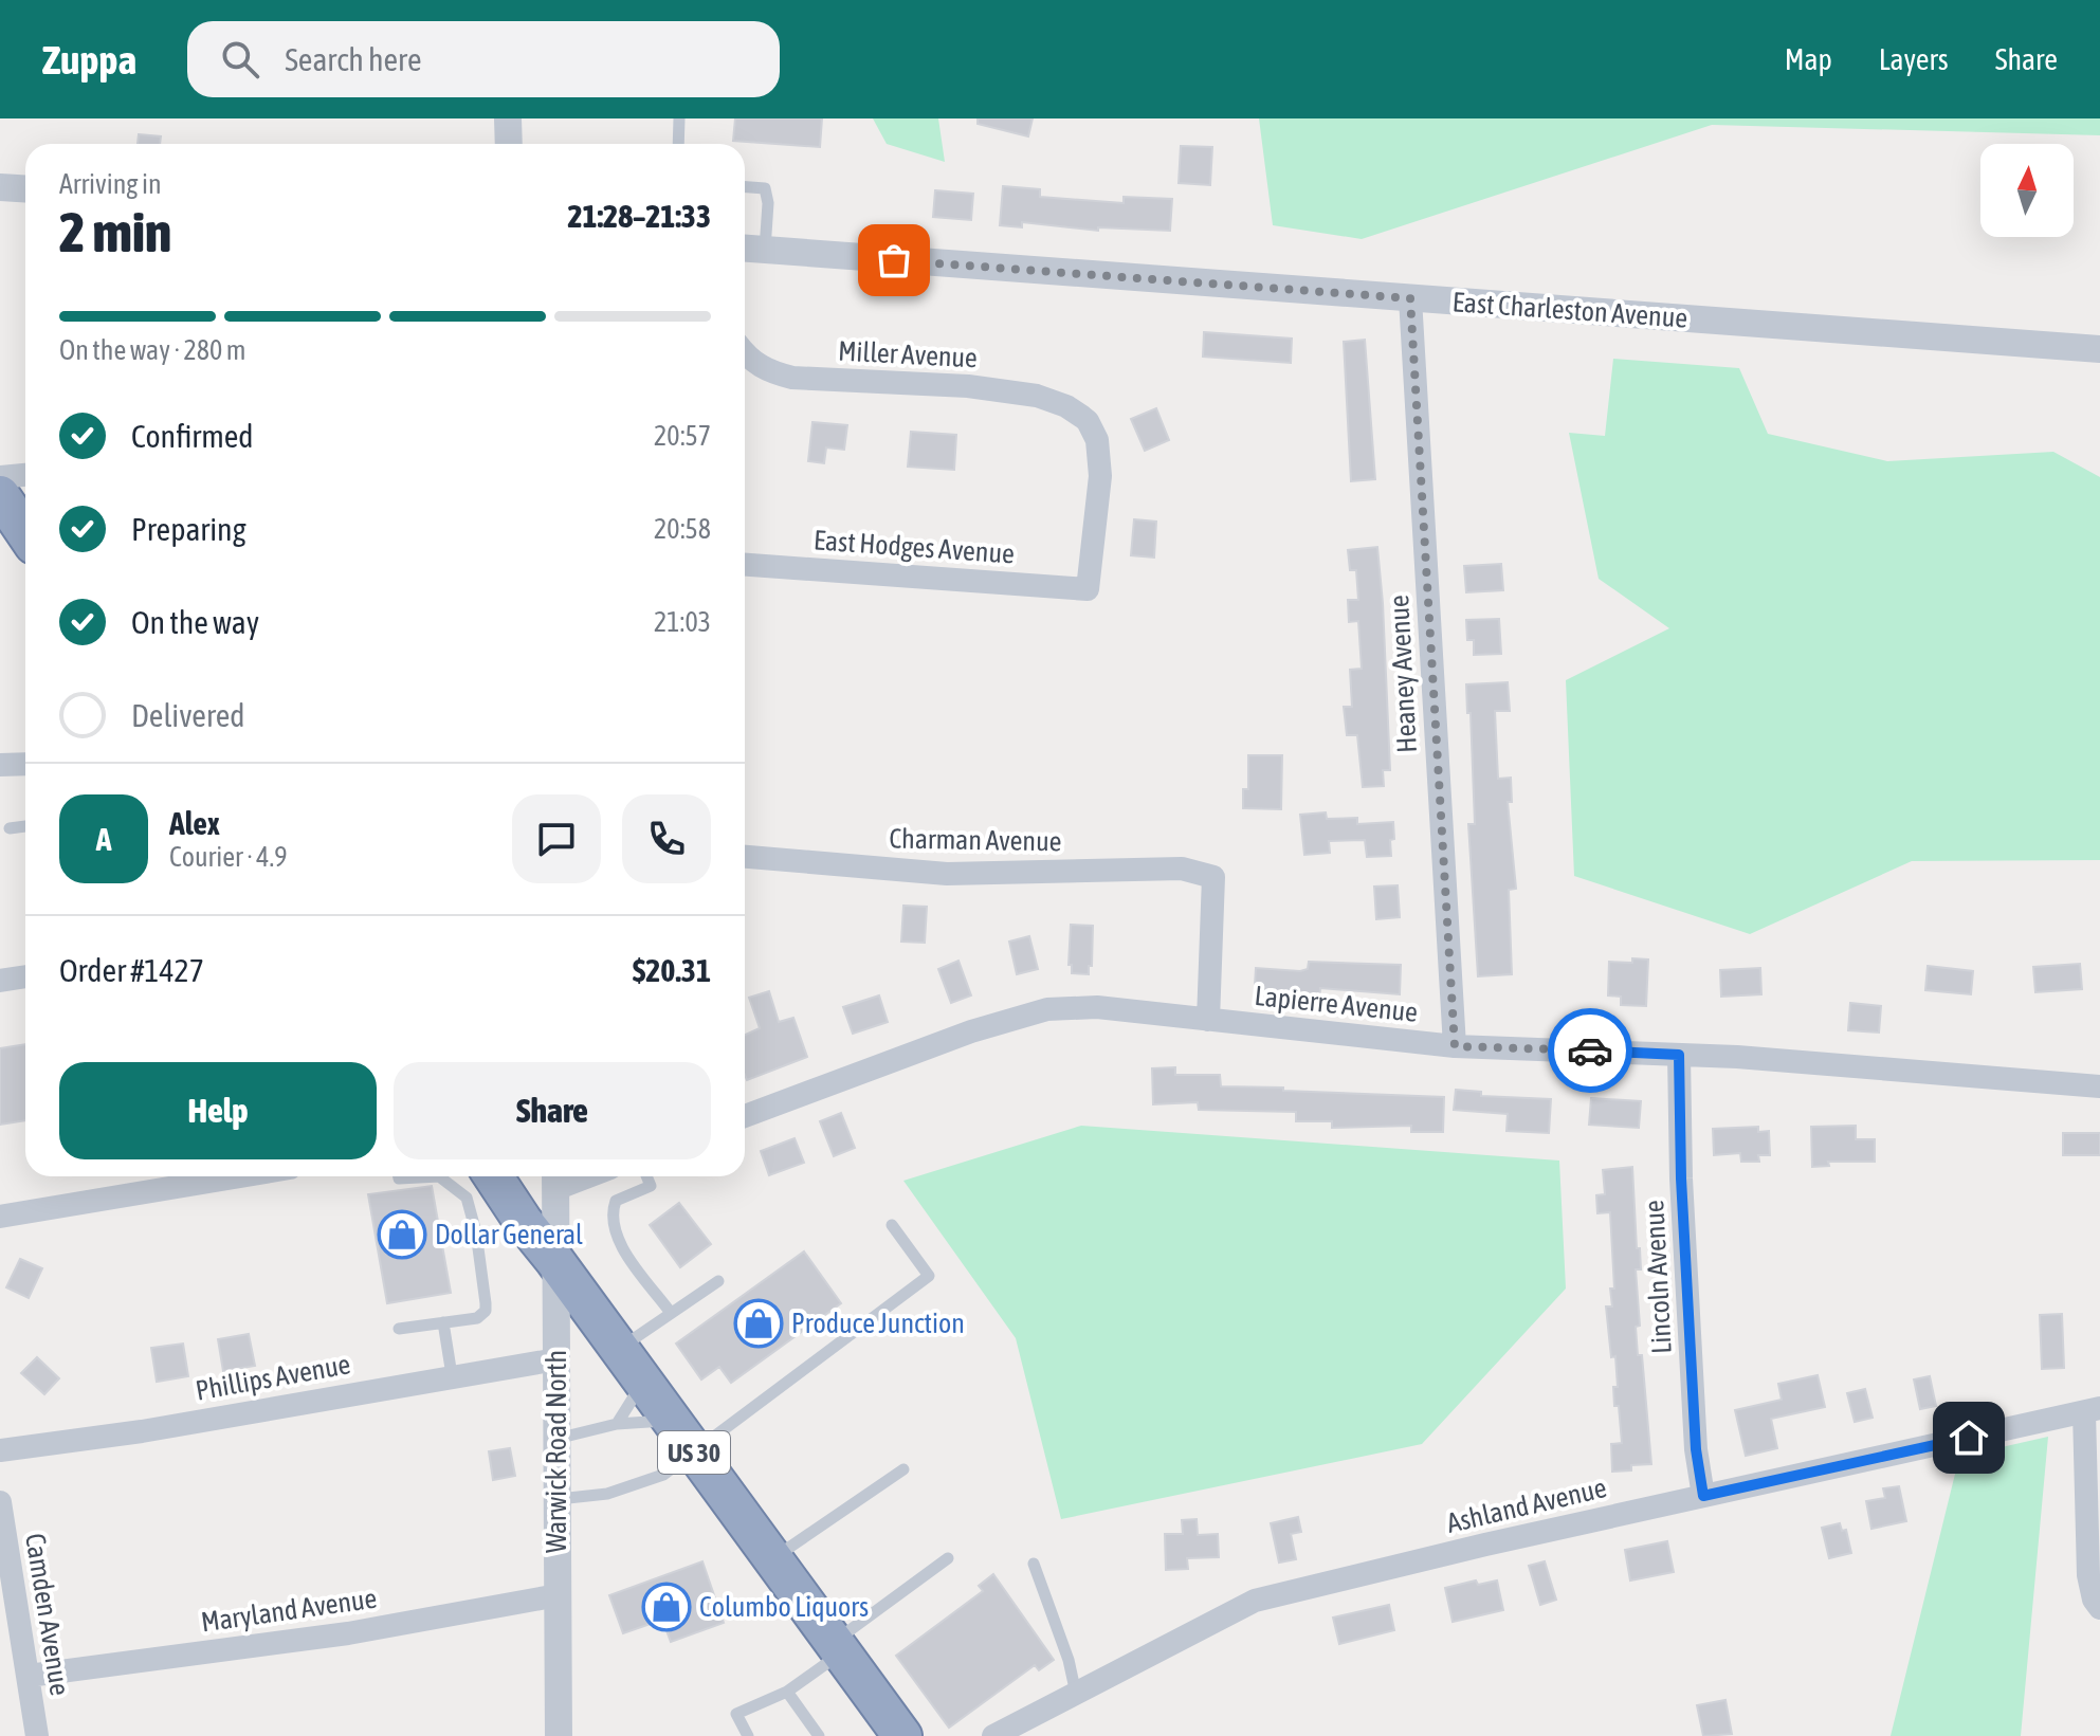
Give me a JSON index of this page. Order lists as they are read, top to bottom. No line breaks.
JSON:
{"streets":{"highway":["US 30"],"street":["East Charleston Avenue","Miller Avenue","East Hodges Avenue","Heaney Avenue","Charman Avenue","Lapierre Avenue","Lincoln Avenue","Phillips Avenue","Warwick Road North","Ashland Avenue","Maryland Avenue","Camden Avenue"]},"crossings":[["East Charleston Avenue","Heaney Avenue"],["Miller Avenue","East Hodges Avenue"],["Heaney Avenue","Lapierre Avenue"],["Charman Avenue","Lapierre Avenue"],["Lapierre Avenue","Lincoln Avenue"],["Lincoln Avenue","Ashland Avenue"],["Phillips Avenue","Warwick Road North"],["Warwick Road North","US 30"],["Warwick Road North","Maryland Avenue"],["Maryland Avenue","Camden Avenue"]],"places":{"shop":["Dollar General","Produce Junction","Columbo Liquors"]},"north":"top","page":{"header":"Zuppa","search":"Search here","nav":["Map","Layers","Share"],"heading":["2 min","Arriving in","21:28–21:33"],"panel":["Alex","Courier · 4.9","Order #1427","$20.31"],"bar":"On the way · 280 m","list":[["Confirmed","20:57"],["Preparing","20:58"],["On the way","21:03"],"Delivered"],"round":"A","buttons":["Help","Share"]}}
